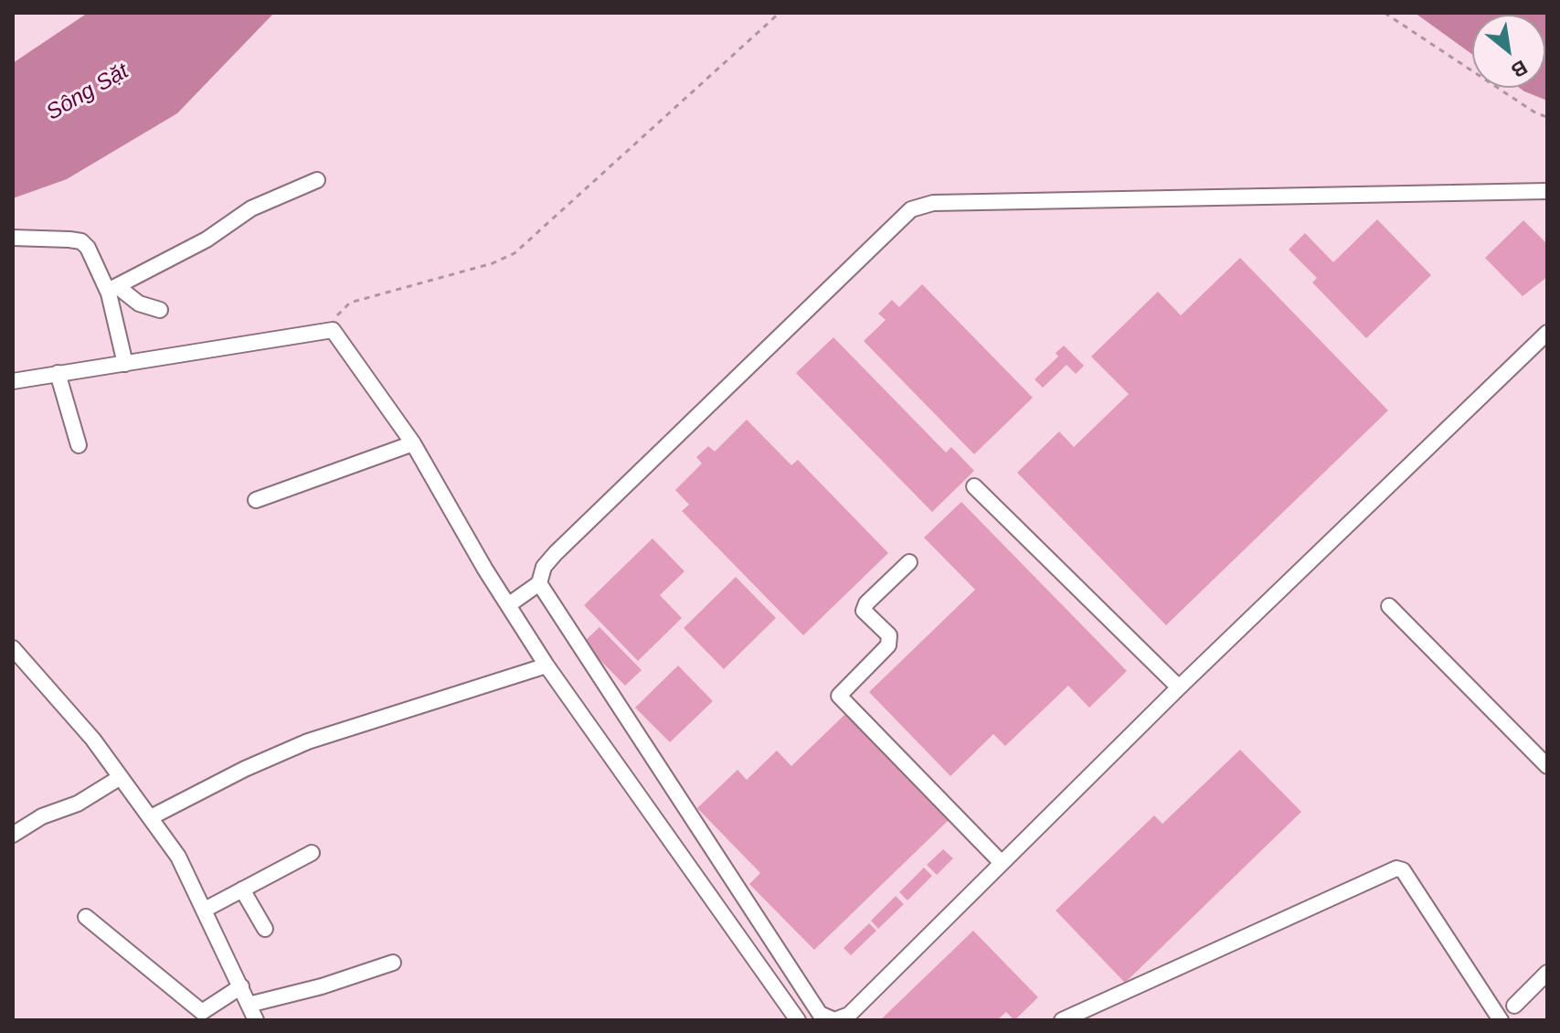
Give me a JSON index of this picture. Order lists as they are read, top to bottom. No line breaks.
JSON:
{"water":["Sông Sặt"],"north":"bottom right"}
